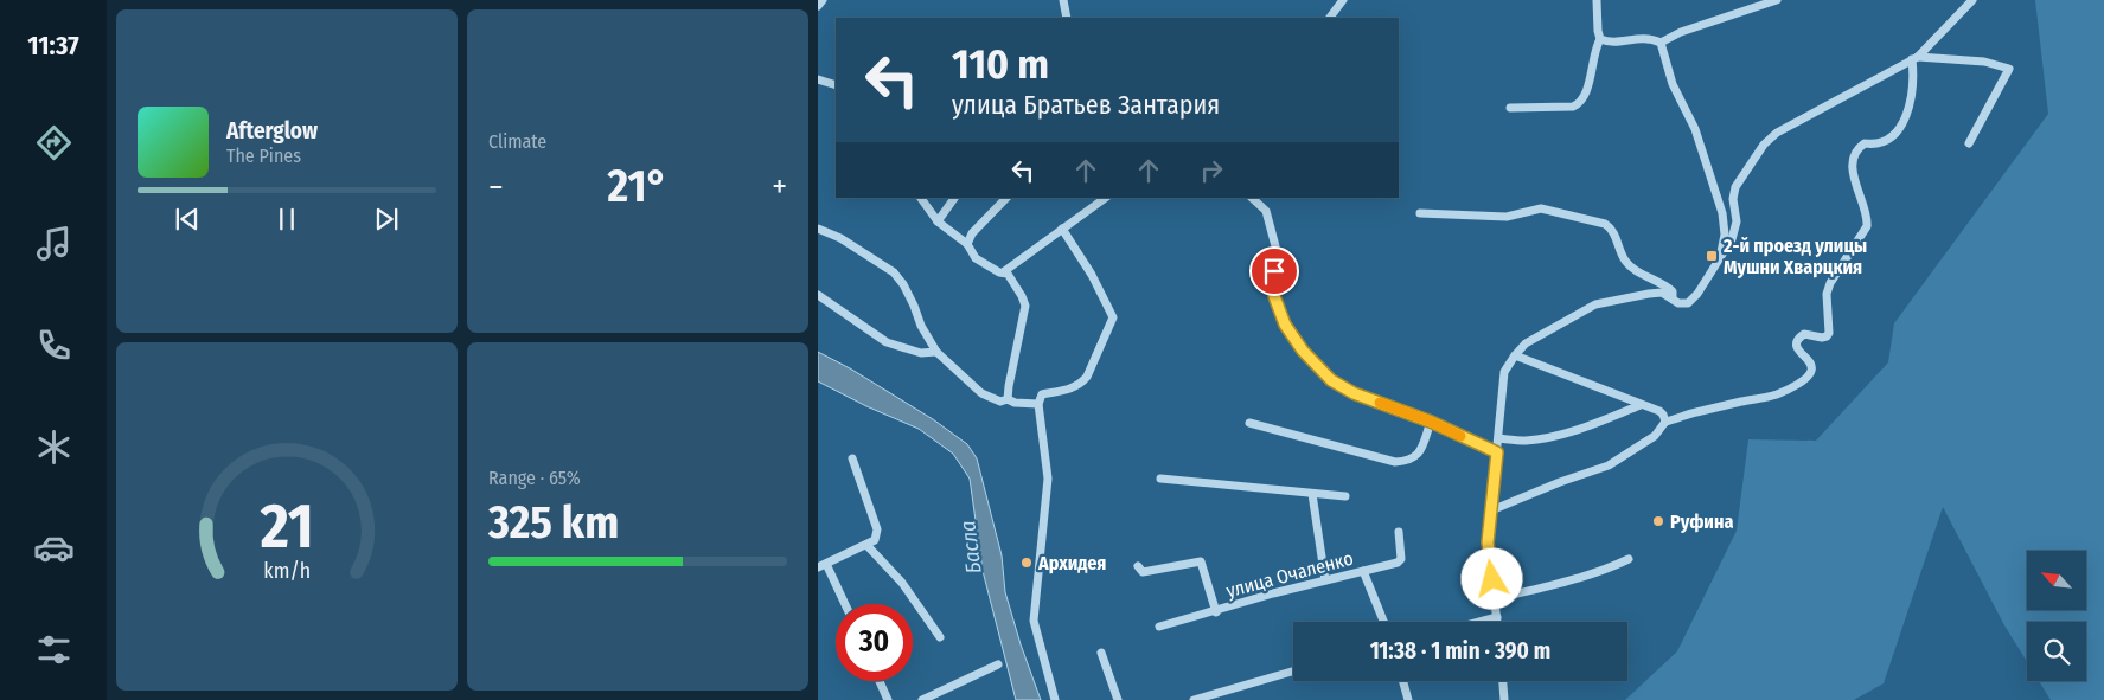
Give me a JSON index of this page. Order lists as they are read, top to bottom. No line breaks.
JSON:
{"streets":{"street":["улица Очаленко"]},"water":["Басла"],"places":{"transit":["2-й проезд улицы Мушни Хварцкия"],"other":["Руфина","Архидея"]},"north":"top left","page":{"tabs":"11:37","tile":["Climate",["Range · 65%","325 km"]],"turn":["110 m","улица Братьев Зантария"],"song":["Afterglow","The Pines"],"heat":["−","21°","+"],"limit":"30","trip":"11:38 · 1 min · 390 m","gauge":["21","km/h"]}}
